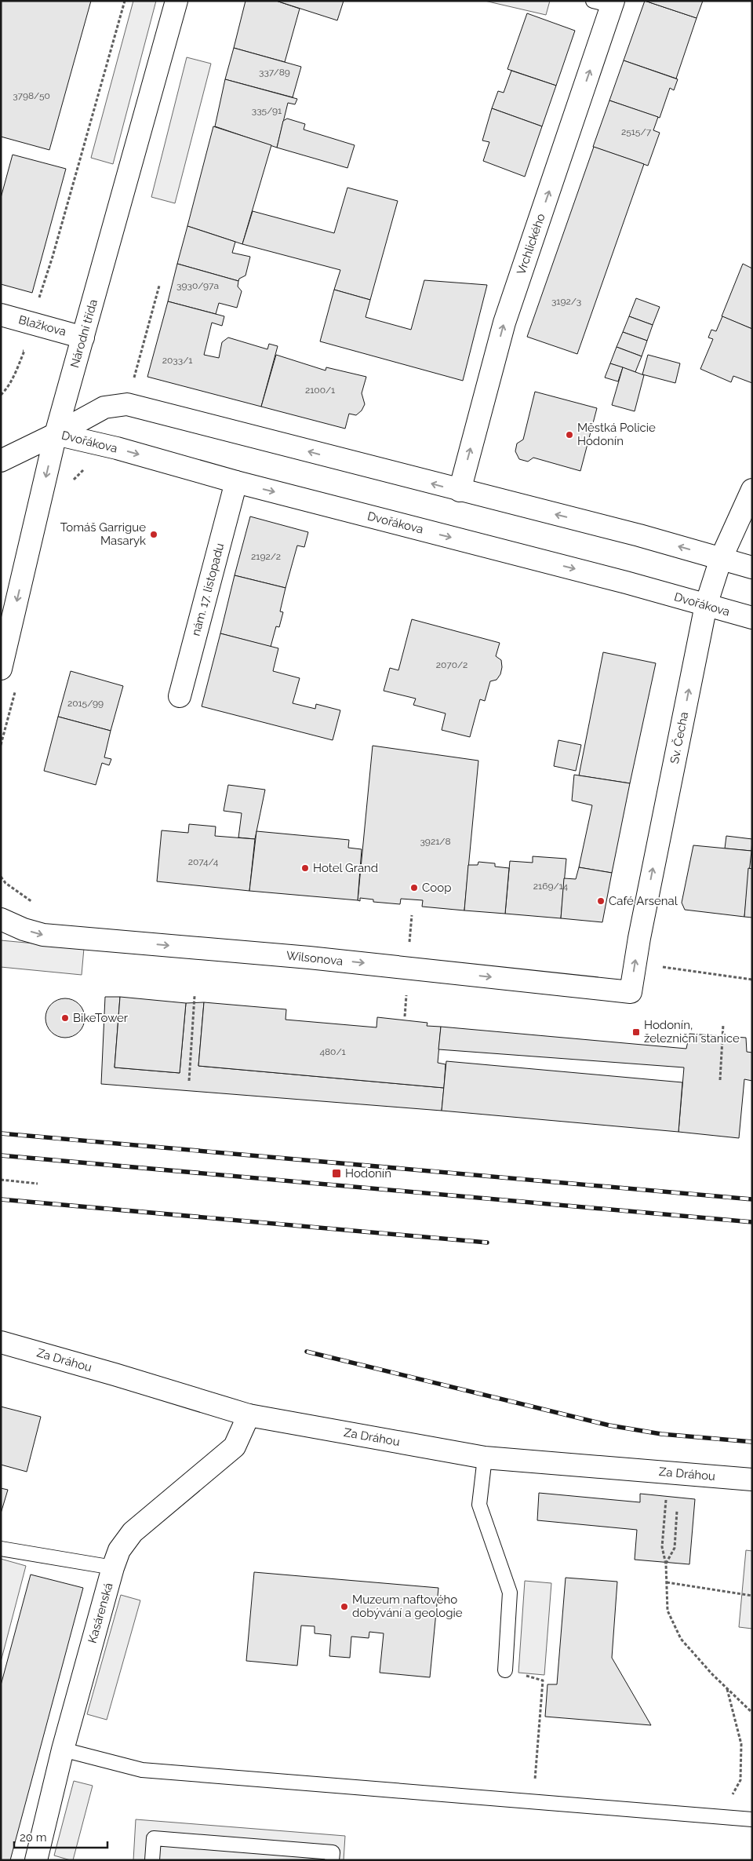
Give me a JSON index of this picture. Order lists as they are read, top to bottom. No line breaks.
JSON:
{"streets":{"street":["Vrchlického","Blažkova","Národní třída","Dvořákova","nám. 17. listopadu","Sv. Čecha","Wilsonova","Za Dráhou","Kasárenská"]},"crossings":[["Vrchlického","Dvořákova"],["Blažkova","Národní třída"],["Národní třída","Dvořákova"],["Dvořákova","nám. 17. listopadu"],["Dvořákova","Sv. Čecha"],["Sv. Čecha","Wilsonova"],["Za Dráhou","Kasárenská"]],"one_way":["Vrchlického","Sv. Čecha","Wilsonova"],"places":{"other":["Městká Policie Hodonín","Tomáš Garrigue Masaryk","Hotel Grand","Coop","Café Arsenal","BikeTower","Muzeum naftového dobývání a geologie"],"transit":["Hodonín, železniční stanice","Hodonín"]},"house_numbers":["337/89","3798/50","335/91","2515/7","3930/97a","3192/3","2033/1","2100/1","2192/2","2070/2","2015/99","3921/8","2074/4","2169/14","480/1"],"scale_bar":"20 m"}
